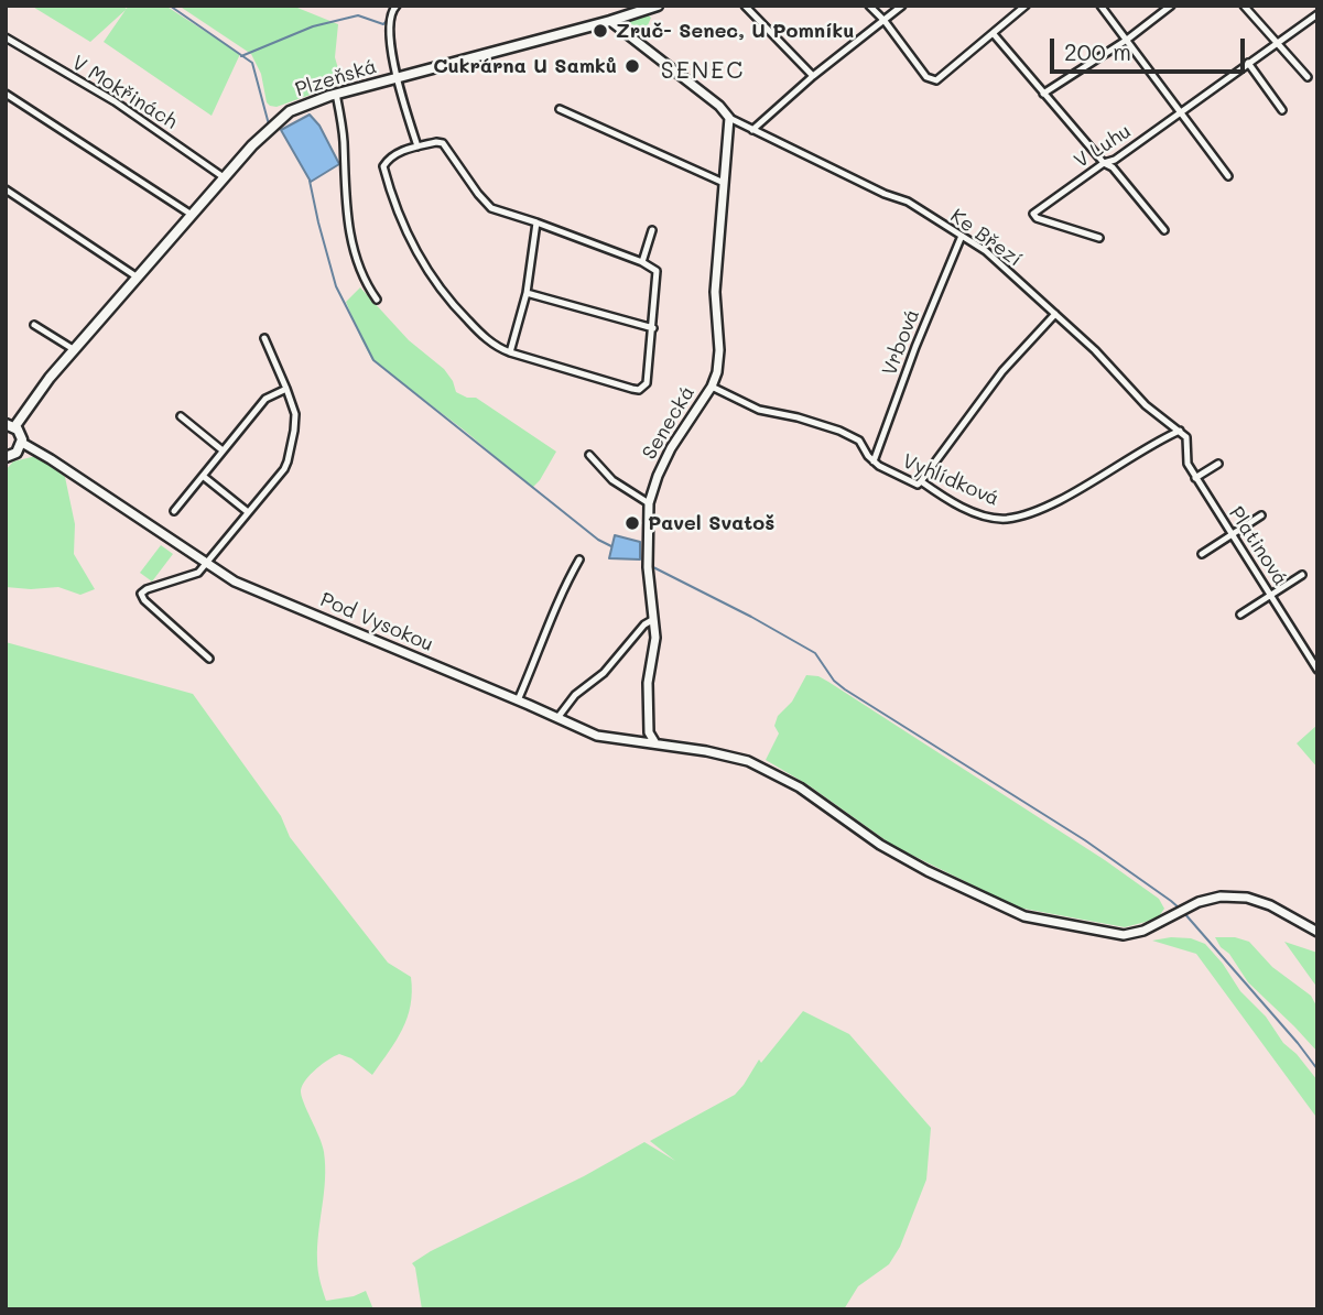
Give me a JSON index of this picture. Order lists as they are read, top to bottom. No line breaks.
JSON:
{"streets":{"main road":["Plzeňská"],"street":["V Mokřinách","V Luhu","Ke Březí","Vrbová","Senecká","Vyhlídková","Platinová","Pod Vysokou"]},"crossings":[["Plzeňská","V Mokřinách"],["Ke Březí","Vrbová"],["Ke Březí","Senecká"],["Ke Březí","Vyhlídková"],["Ke Březí","Platinová"],["Vrbová","Vyhlídková"],["Senecká","Vyhlídková"],["Senecká","Pod Vysokou"]],"districts":["SENEC"],"places":["Zruč- Senec, U Pomníku","Cukrárna U Samků","Pavel Svatoš"],"scale_bar":"200 m"}
